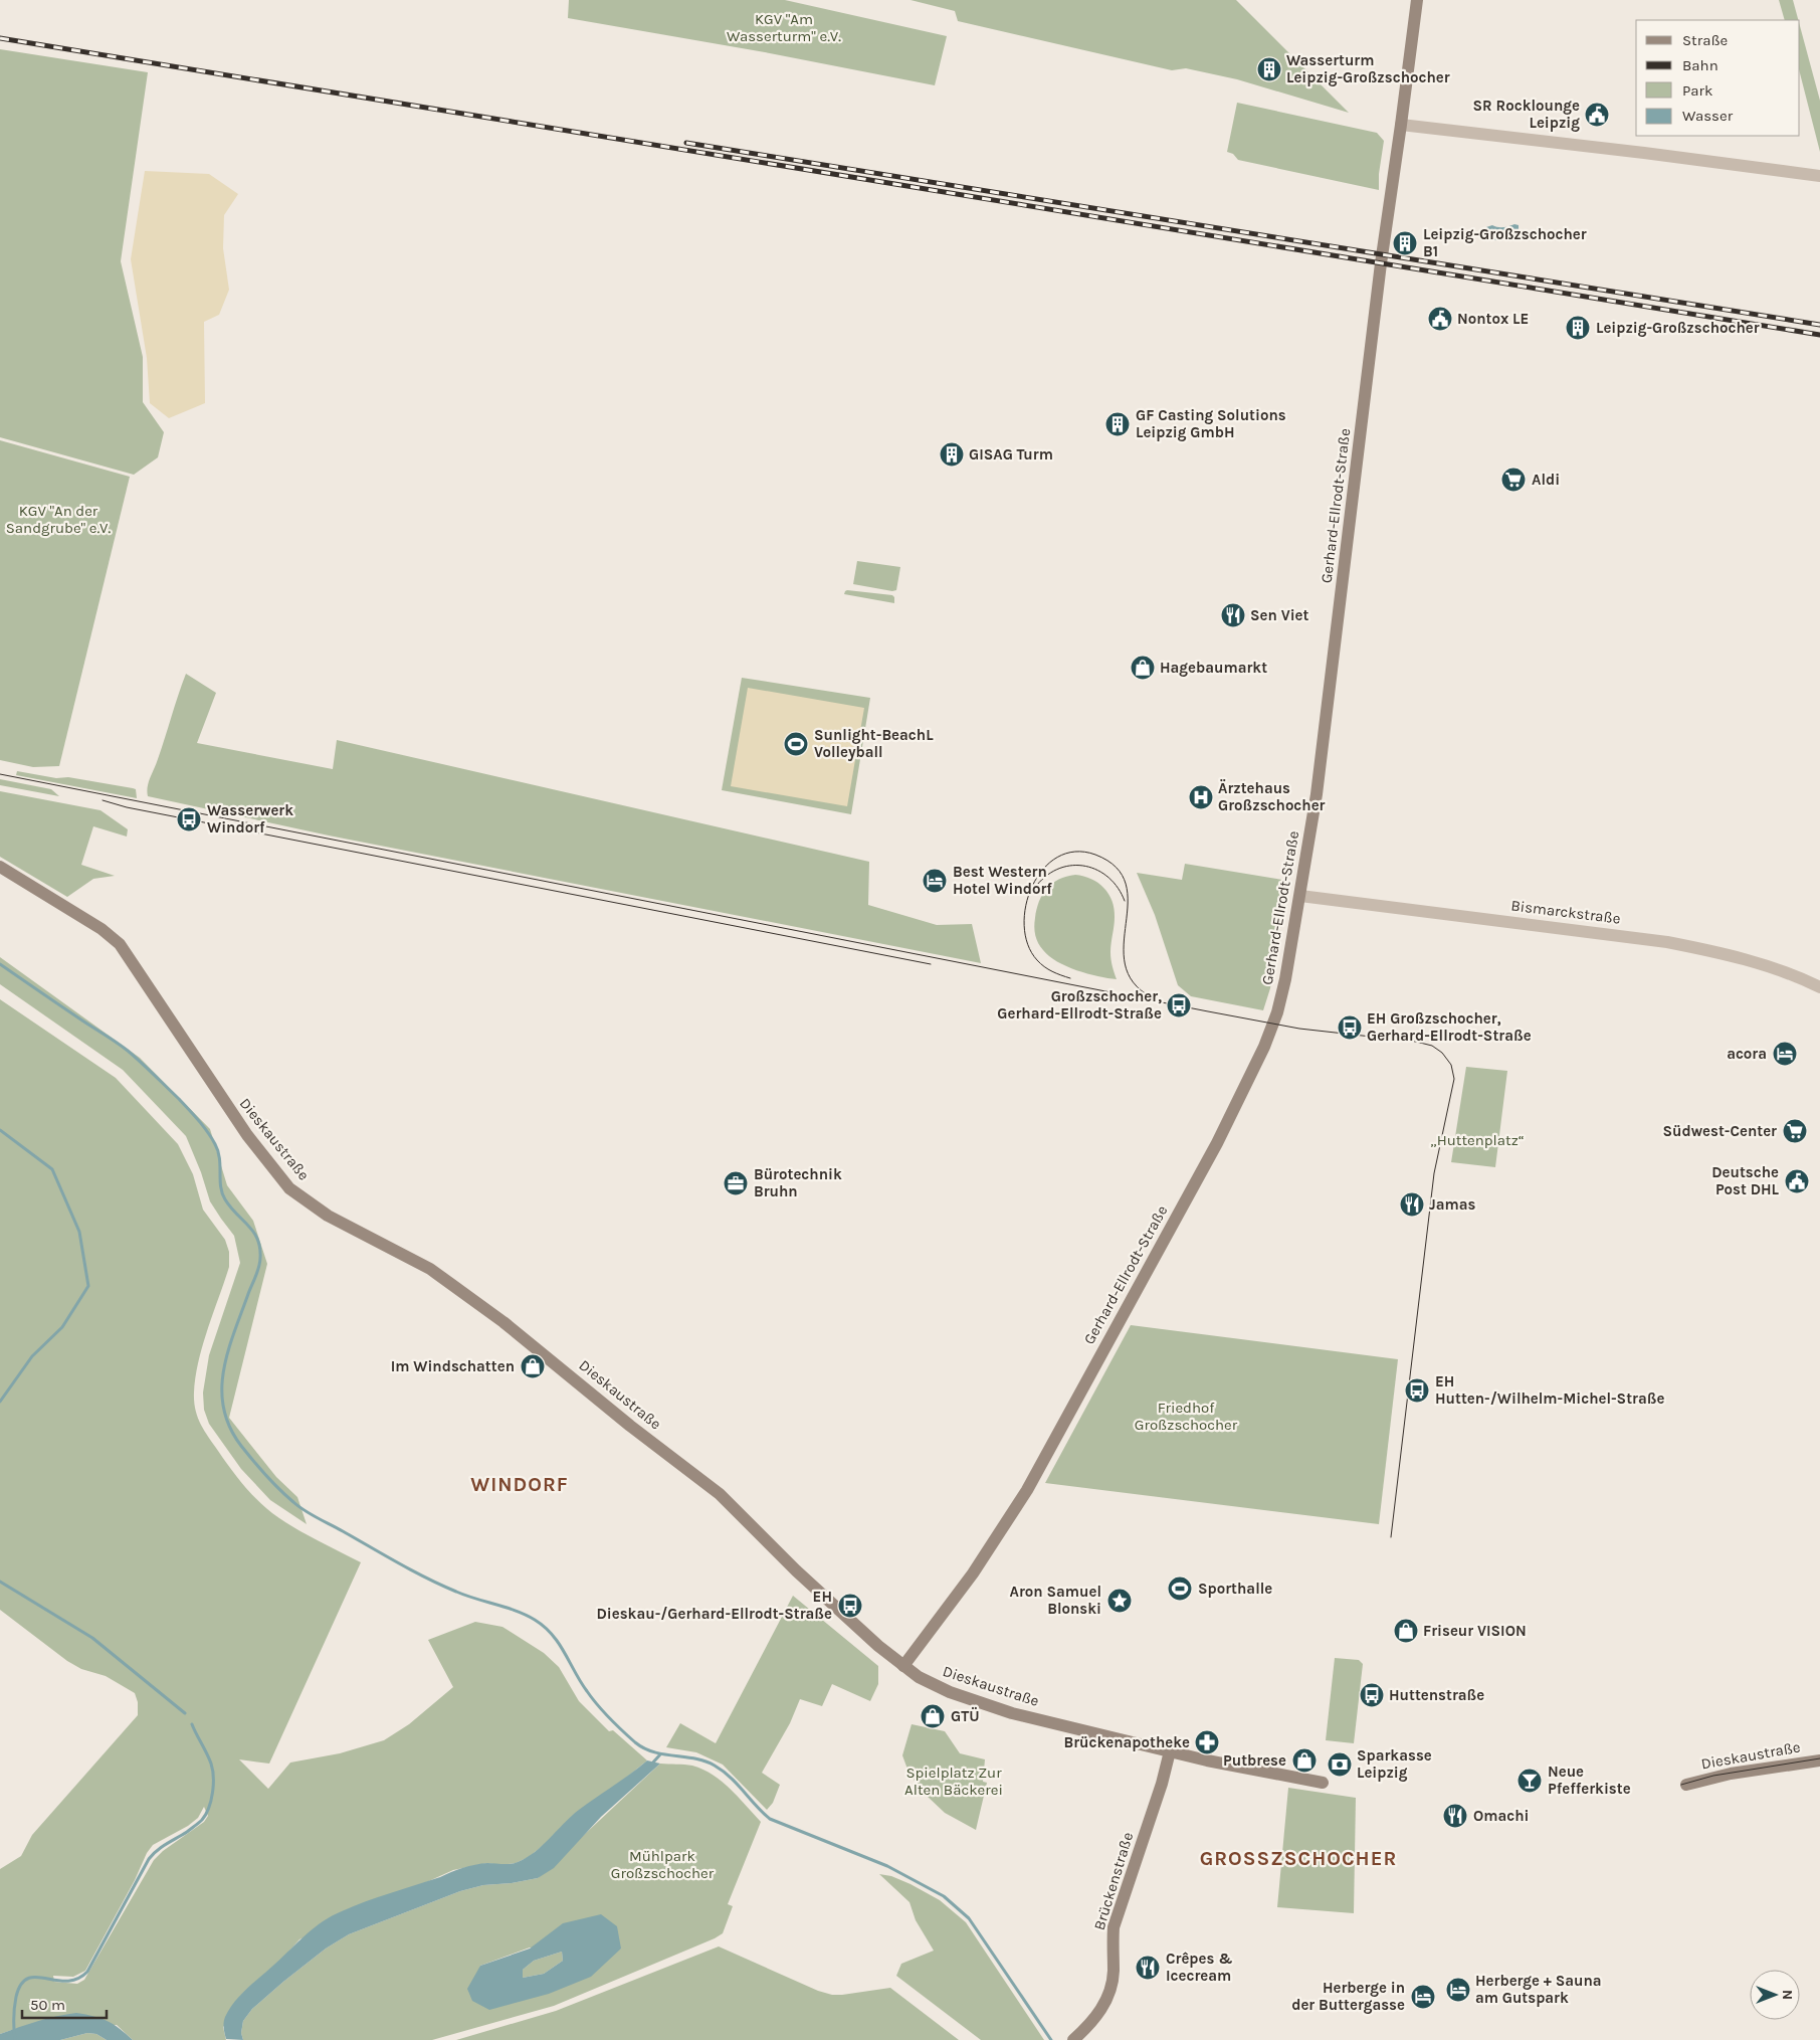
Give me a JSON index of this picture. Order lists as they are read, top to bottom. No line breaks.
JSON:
{"streets":{"main road":["Gerhard-Ellrodt-Straße","Dieskaustraße","Brückenstraße"],"street":["Bismarckstraße"]},"crossings":[["Gerhard-Ellrodt-Straße","Bismarckstraße"],["Gerhard-Ellrodt-Straße","Dieskaustraße"],["Dieskaustraße","Brückenstraße"]],"districts":["WINDORF","GROSSZSCHOCHER"],"parks":["KGV \"Am Wasserturm\" e.V.","KGV \"An der Sandgrube\" e.V.","„Huttenplatz“","Friedhof Großzschocher","Spielplatz Zur Alten Bäckerei","Mühlpark Großzschocher"],"places":{"building":["Wasserturm Leipzig-Großzschocher","Leipzig-Großzschocher B1","Leipzig-Großzschocher","GF Casting Solutions Leipzig GmbH","GISAG Turm"],"public building":["SR Rocklounge Leipzig","Nontox LE","Deutsche Post DHL"],"supermarket":["Aldi","Südwest-Center"],"restaurant":["Sen Viet","Jamas","Omachi","Crêpes & Icecream"],"shop":["Hagebaumarkt","Im Windschatten","Friseur VISION","GTÜ","Putbrese"],"sports":["Sunlight-BeachL Volleyball","Sporthalle"],"hospital":["Ärztehaus Großzschocher"],"bus stop":["Wasserwerk Windorf","Großzschocher, Gerhard-Ellrodt-Straße","EH Großzschocher, Gerhard-Ellrodt-Straße","EH Hutten-/Wilhelm-Michel-Straße","EH Dieskau-/Gerhard-Ellrodt-Straße","Huttenstraße"],"hotel":["Best Western Hotel Windorf","acora","Herberge + Sauna am Gutspark","Herberge in der Buttergasse"],"office":["Bürotechnik Bruhn"],"place":["Aron Samuel Blonski"],"pharmacy":["Brückenapotheke"],"bank":["Sparkasse Leipzig"],"bar":["Neue Pfefferkiste"]},"legend":["Straße","Bahn","Park","Wasser"],"scale_bar":"50 m","north":"right"}
